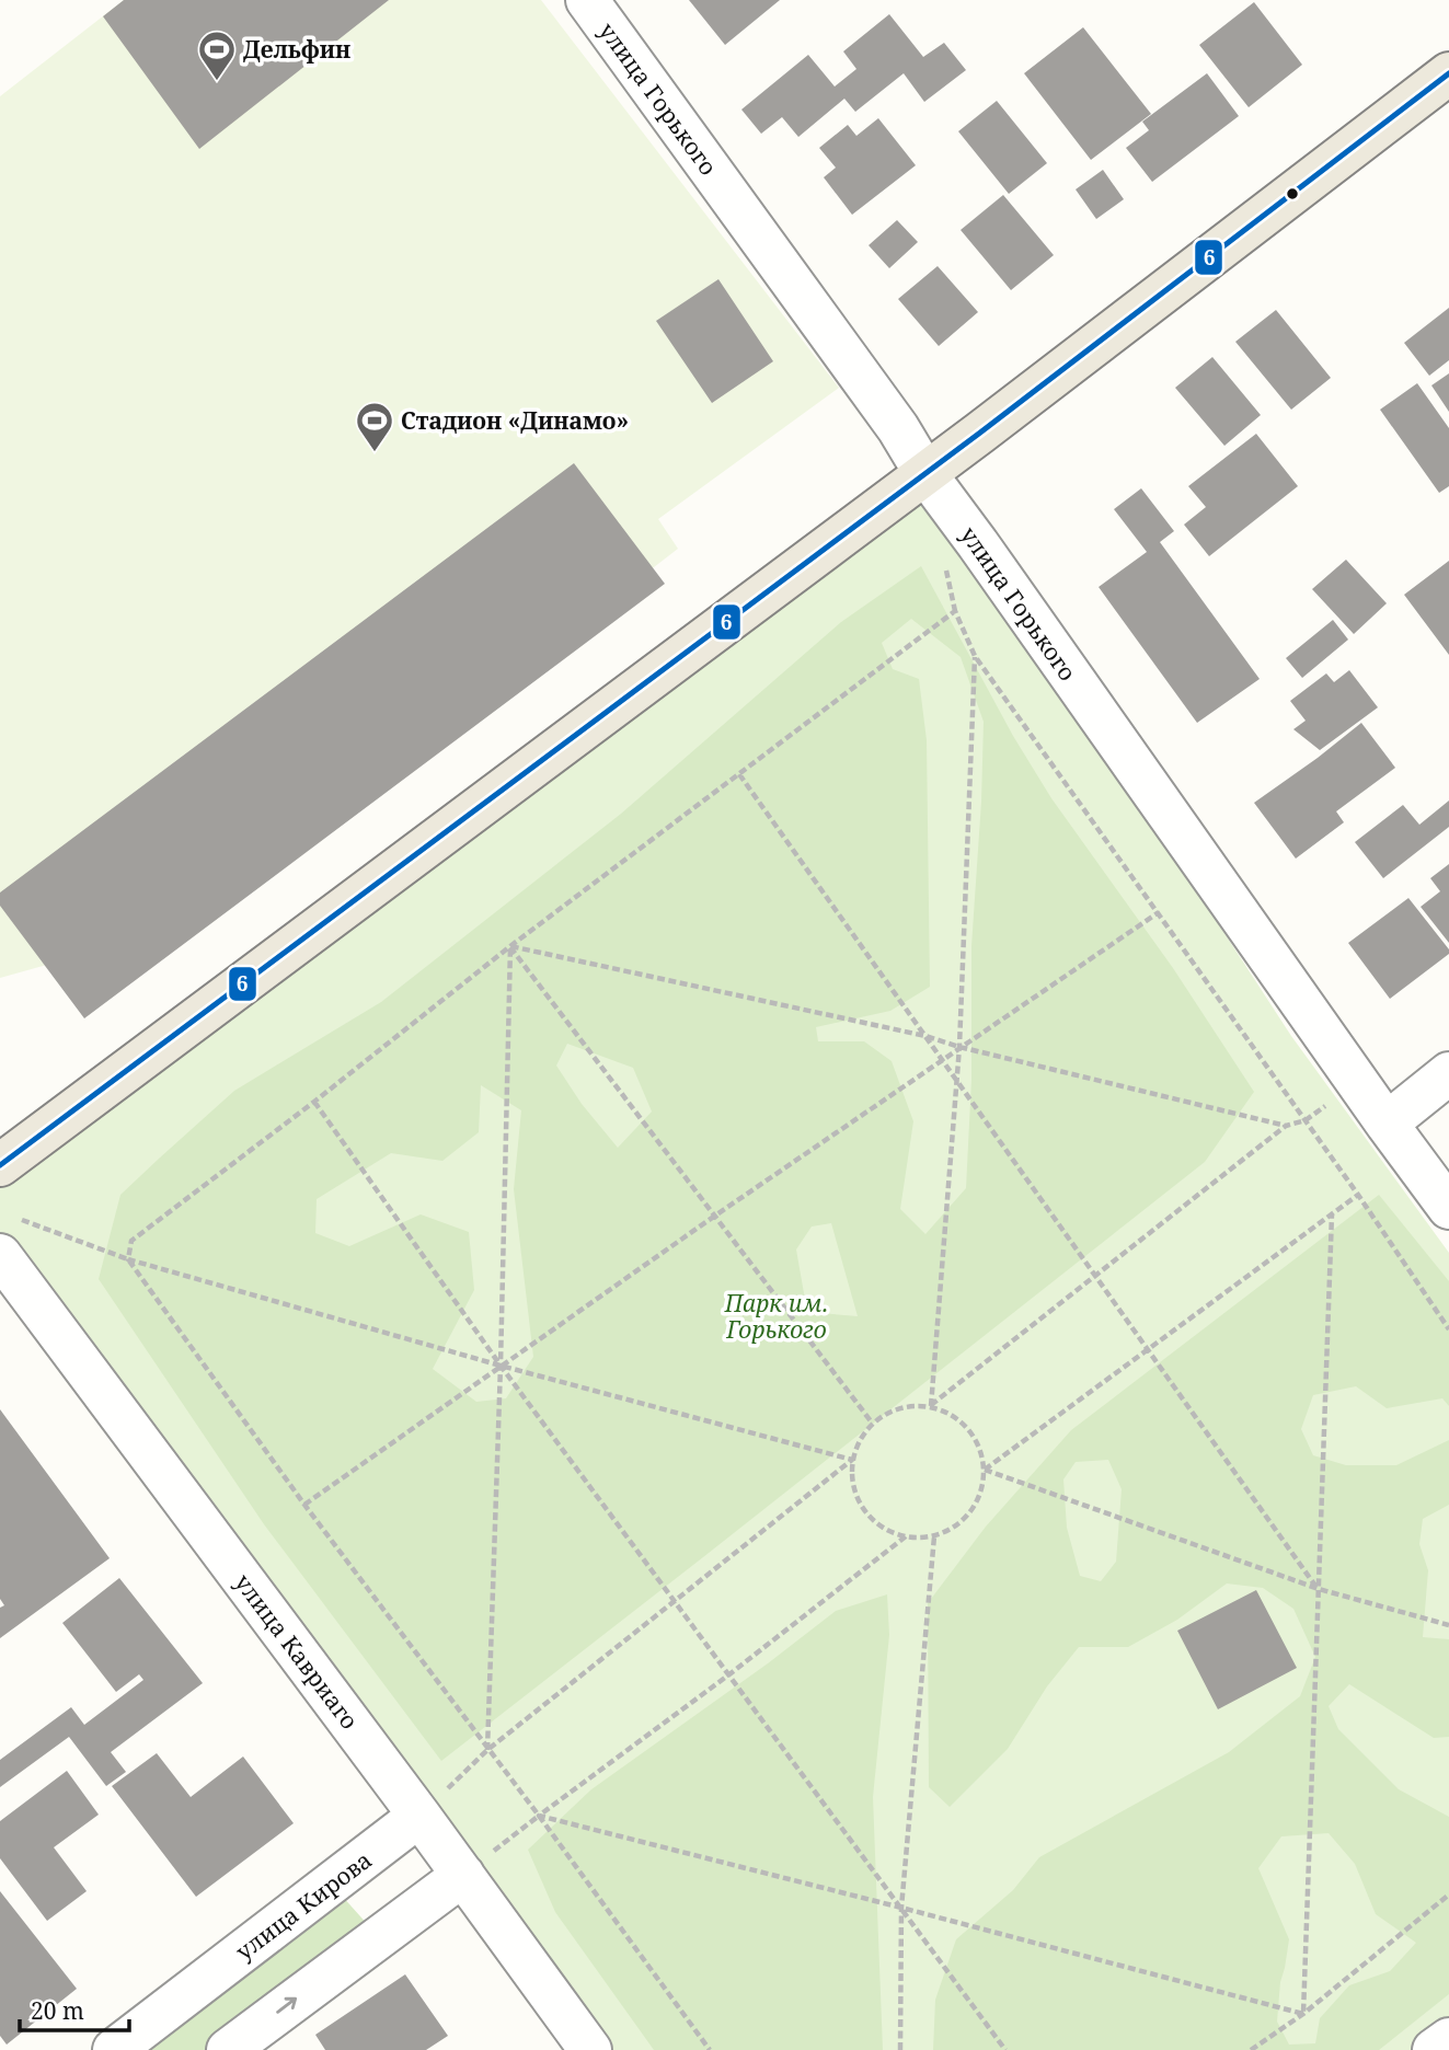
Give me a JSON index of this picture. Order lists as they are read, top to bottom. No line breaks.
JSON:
{"streets":{"street":["улица Горького","улица Кавриаго","улица Кирова"]},"crossings":[["улица Кавриаго","улица Кирова"]],"parks":["Парк им. Горького"],"places":{"sports":["Дельфин","Стадион «Динамо»"]},"lines":["transit line 6"],"scale_bar":"20 m"}
